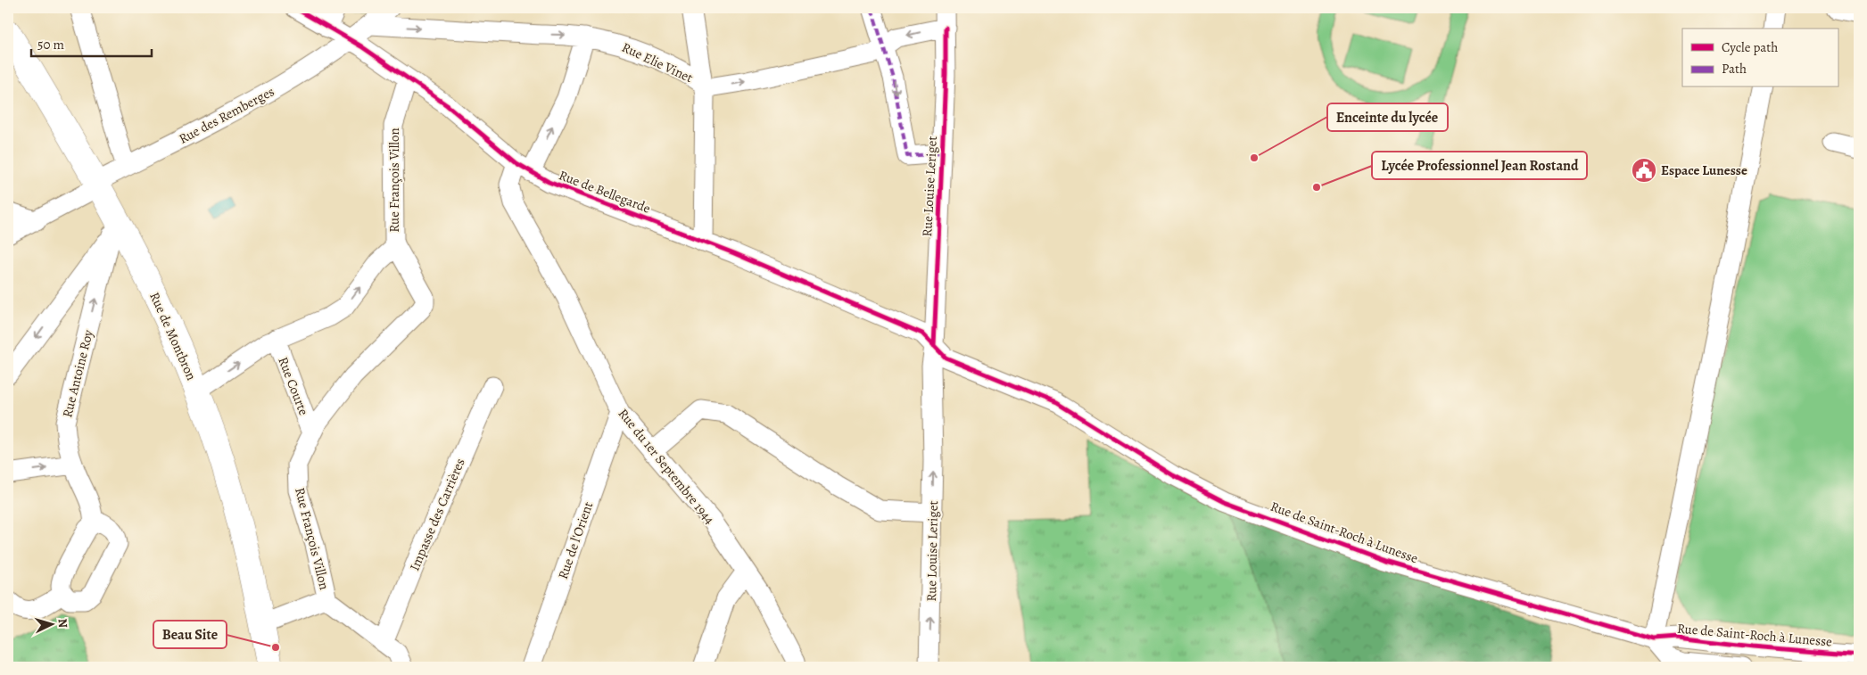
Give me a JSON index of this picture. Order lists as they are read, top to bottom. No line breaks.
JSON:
{"streets":{"main road":["Rue de Montbron"],"street":["Rue Elie Vinet","Rue des Remberges","Rue François Villon","Rue Louise Leriget","Rue de Bellegarde","Rue Antoine Roy","Rue Courte","Rue du 1er Septembre 1944","Impasse des Carrières","Rue de Saint-Roch à Lunesse","Rue de l'Orient"]},"crossings":[["Rue Elie Vinet","Rue des Remberges"],["Rue Elie Vinet","Rue Louise Leriget"],["Rue Elie Vinet","Rue du 1er Septembre 1944"],["Rue des Remberges","Rue de Bellegarde"],["Rue des Remberges","Rue de Montbron"],["Rue François Villon","Rue de Bellegarde"],["Rue François Villon","Rue Courte"],["Rue Louise Leriget","Rue de Bellegarde"],["Rue Louise Leriget","Rue de Saint-Roch à Lunesse"],["Rue de Bellegarde","Rue du 1er Septembre 1944"],["Rue de Bellegarde","Rue de Saint-Roch à Lunesse"],["Rue de Montbron","Rue Antoine Roy"],["Rue du 1er Septembre 1944","Rue de l'Orient"]],"one_way":["Rue Louise Leriget","Rue Antoine Roy"],"places":{"other":["Enceinte du lycée","Lycée Professionnel Jean Rostand","Beau Site"],"public building":["Espace Lunesse"]},"legend":["Cycle path","Path"],"scale_bar":"50 m","north":"right"}
